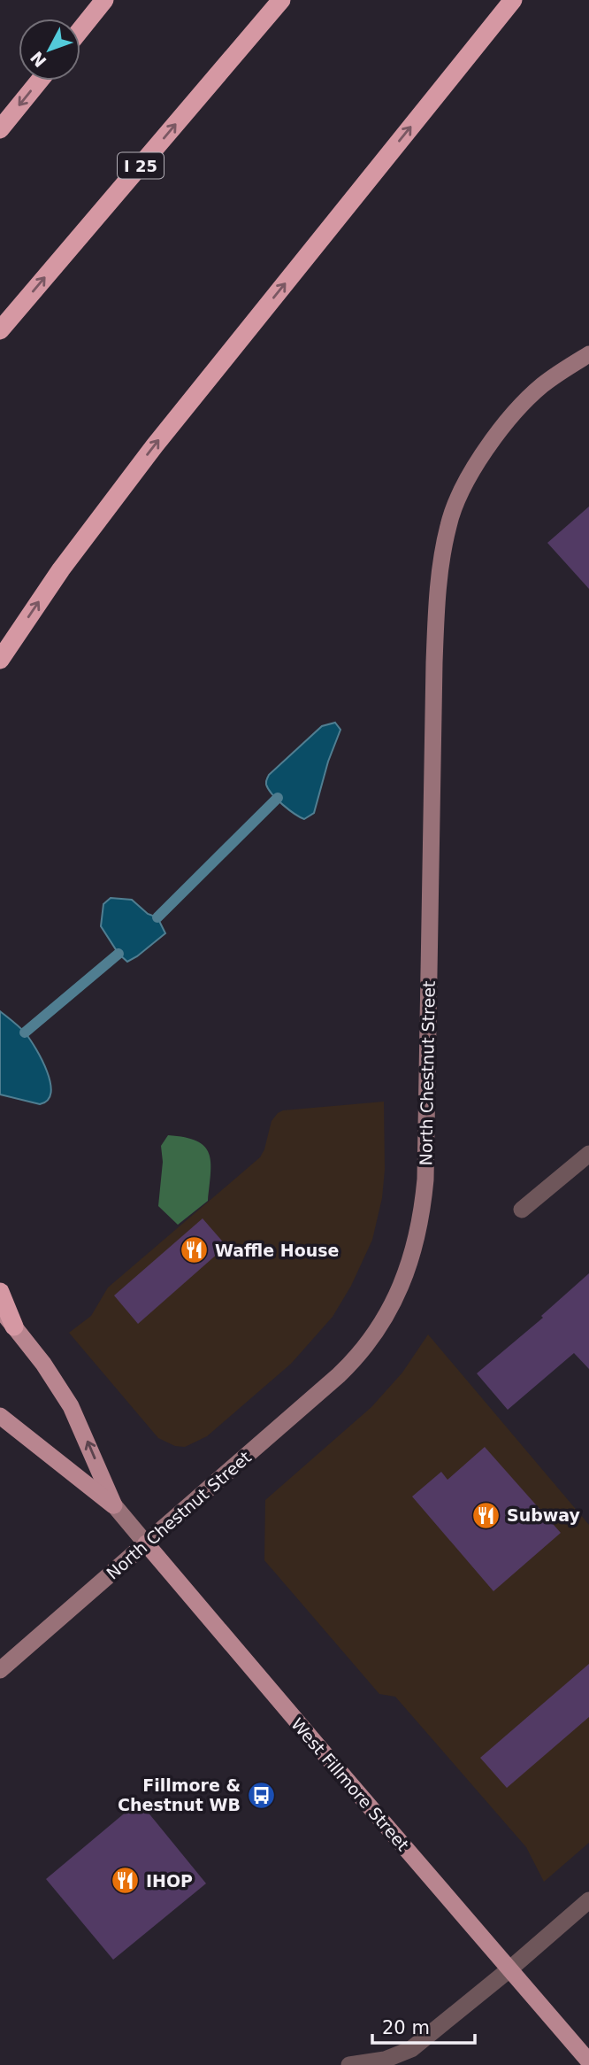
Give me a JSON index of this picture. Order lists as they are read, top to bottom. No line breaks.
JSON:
{"streets":{"highway":["I 25"],"main road":["North Chestnut Street","West Fillmore Street"]},"crossings":[["North Chestnut Street","West Fillmore Street"]],"places":{"restaurant":["Waffle House","Subway","IHOP"],"bus stop":["Fillmore & Chestnut WB"]},"scale_bar":"20 m","north":"bottom left"}
